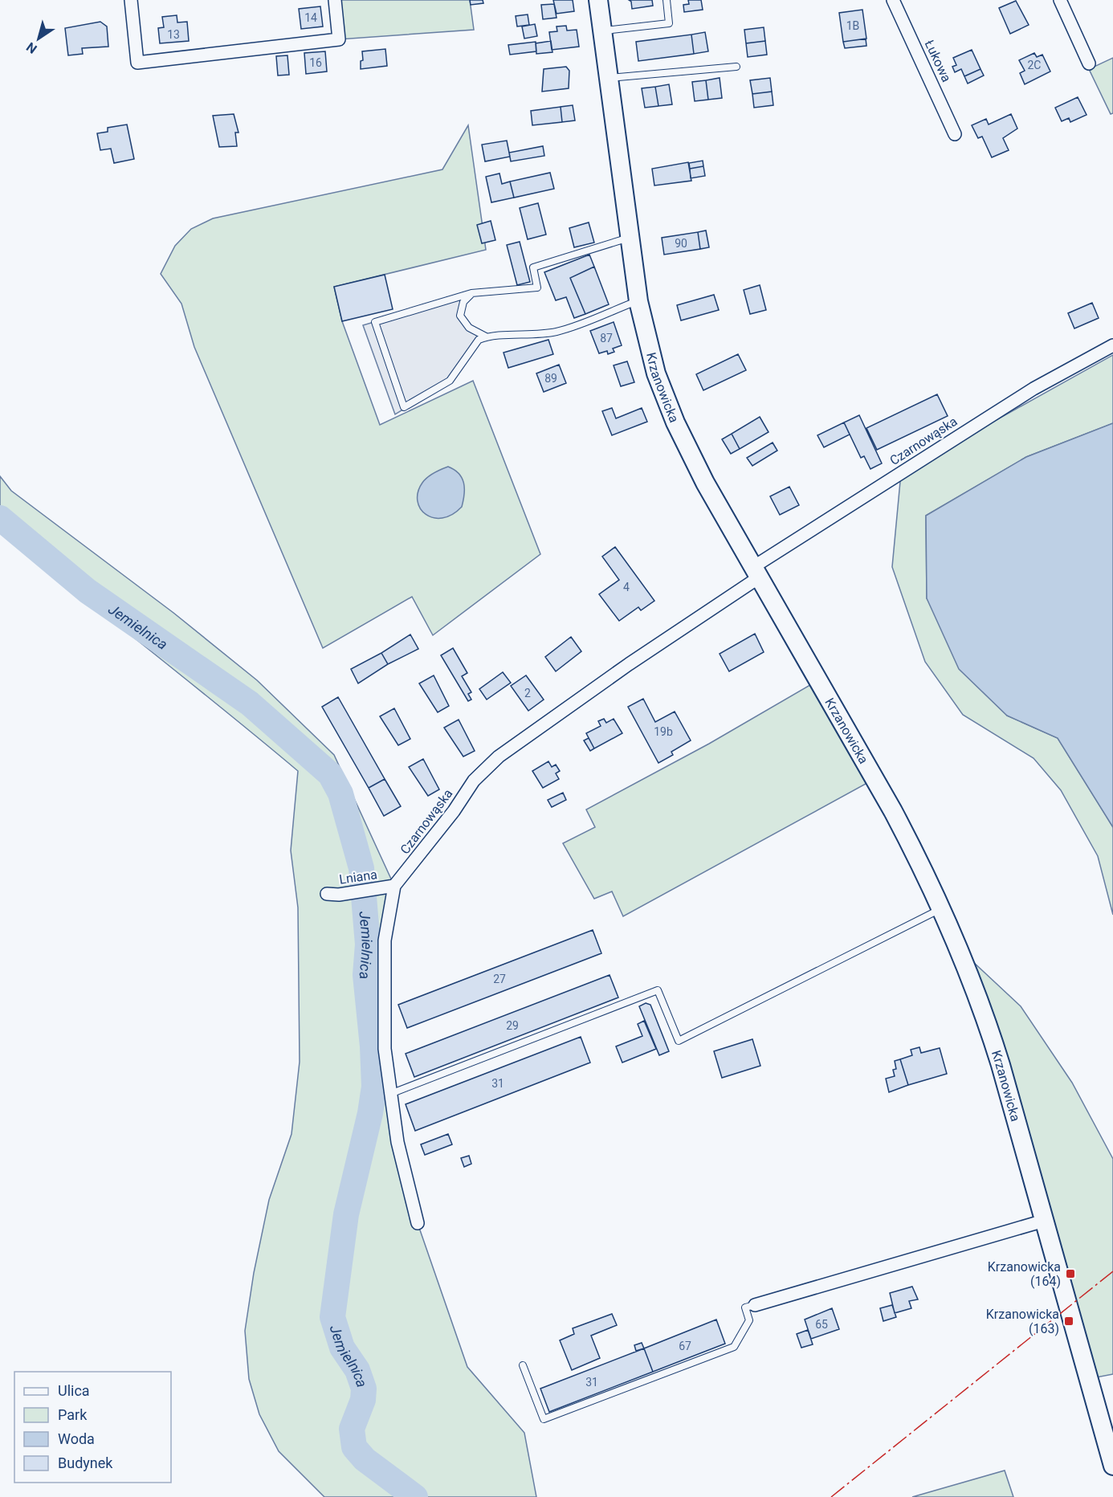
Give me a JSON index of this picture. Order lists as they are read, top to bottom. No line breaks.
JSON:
{"streets":{"street":["Łukowa","Krzanowicka","Czarnowąska","Lniana"]},"crossings":[["Krzanowicka","Czarnowąska"],["Czarnowąska","Lniana"]],"water":["Jemielnica"],"places":{"transit":["Krzanowicka (164)","Krzanowicka (163)"]},"house_numbers":["14","1B","13","16","2C","90","87","89","4","2","19b","27","29","31","65","67","31"],"legend":["Ulica","Park","Woda","Budynek"],"north":"bottom left"}
